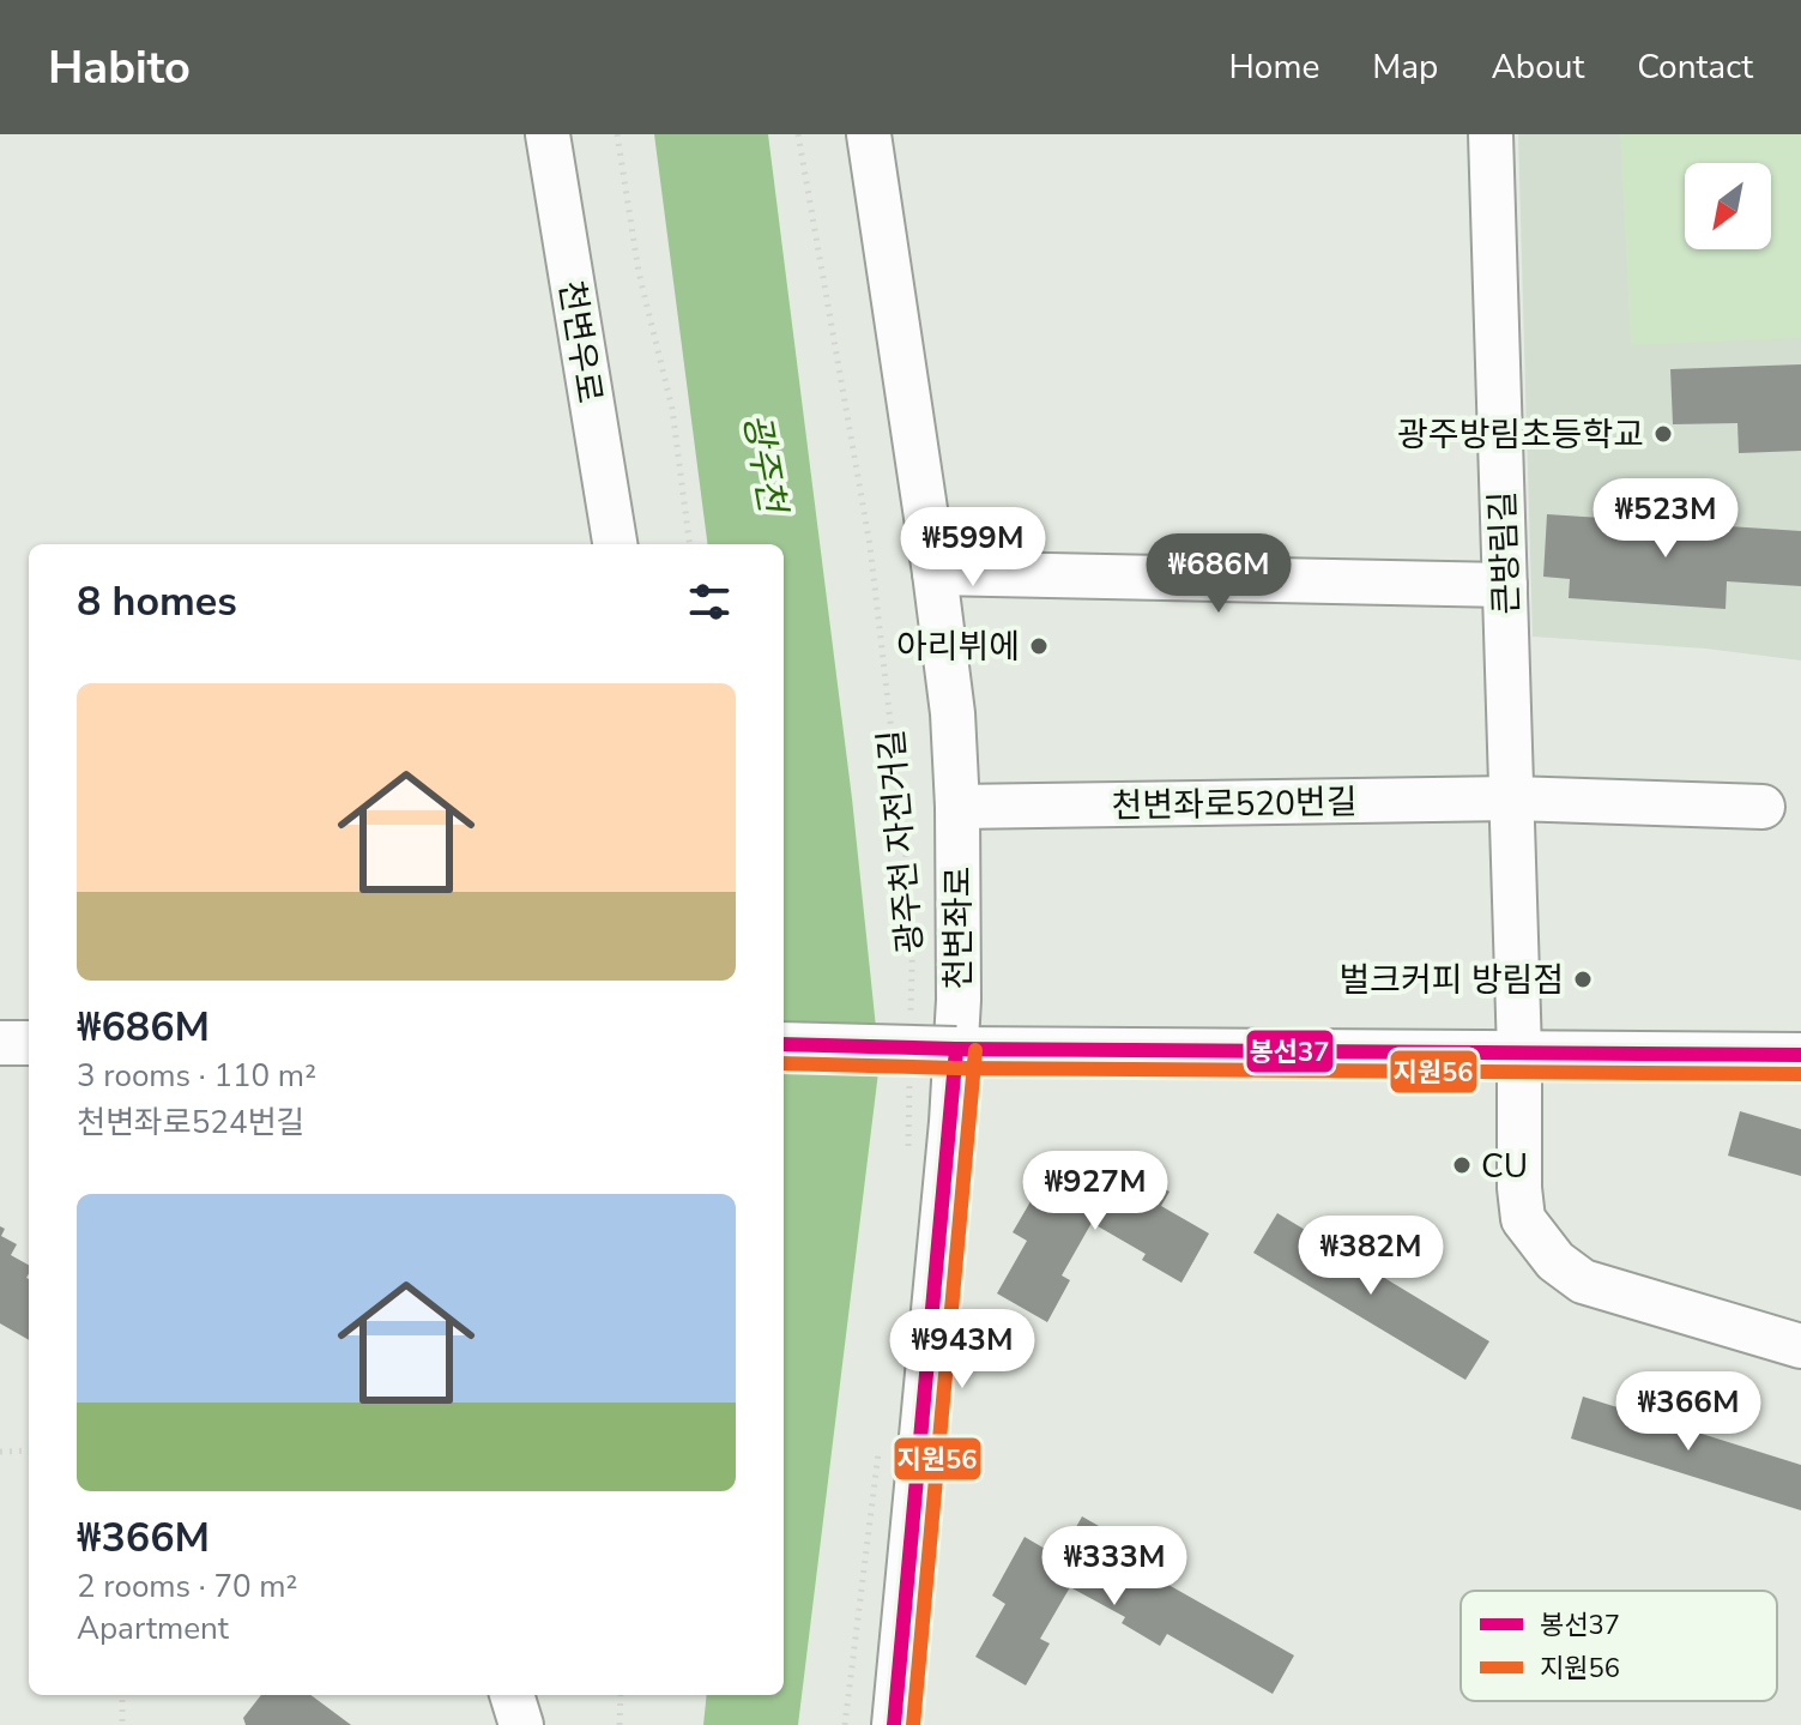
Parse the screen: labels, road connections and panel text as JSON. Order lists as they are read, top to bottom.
{
  "streets": {
    "street": [
      "천변우로",
      "큰방림길",
      "천변좌로520번길",
      "천변좌로"
    ],
    "path": ["광주천 자전거길"]
  },
  "crossings": [
    ["큰방림길", "천변좌로520번길"],
    ["천변좌로520번길", "천변좌로"]
  ],
  "water": ["광주천"],
  "places": [
    "광주방림초등학교",
    "아리뷔에",
    "벌크커피 방림점",
    "CU"
  ],
  "lines": ["transit line 봉선37", "transit line 지원56"],
  "legend": ["봉선37", "지원56"],
  "north": "bottom left",
  "page": {
    "header": "Habito",
    "nav": [
      "Home",
      "Map",
      "About",
      "Contact"
    ],
    "price": [
      "₩523M",
      "₩599M",
      "₩686M",
      "₩927M",
      "₩382M",
      "₩943M",
      "₩366M",
      "₩333M"
    ],
    "heading": "8 homes",
    "list": [
      {
        "name": "₩686M",
        "note": "3 rooms · 110 m² · 천변좌로524번길"
      },
      {
        "name": "₩366M",
        "note": "2 rooms · 70 m² · Apartment"
      }
    ]
  }
}
